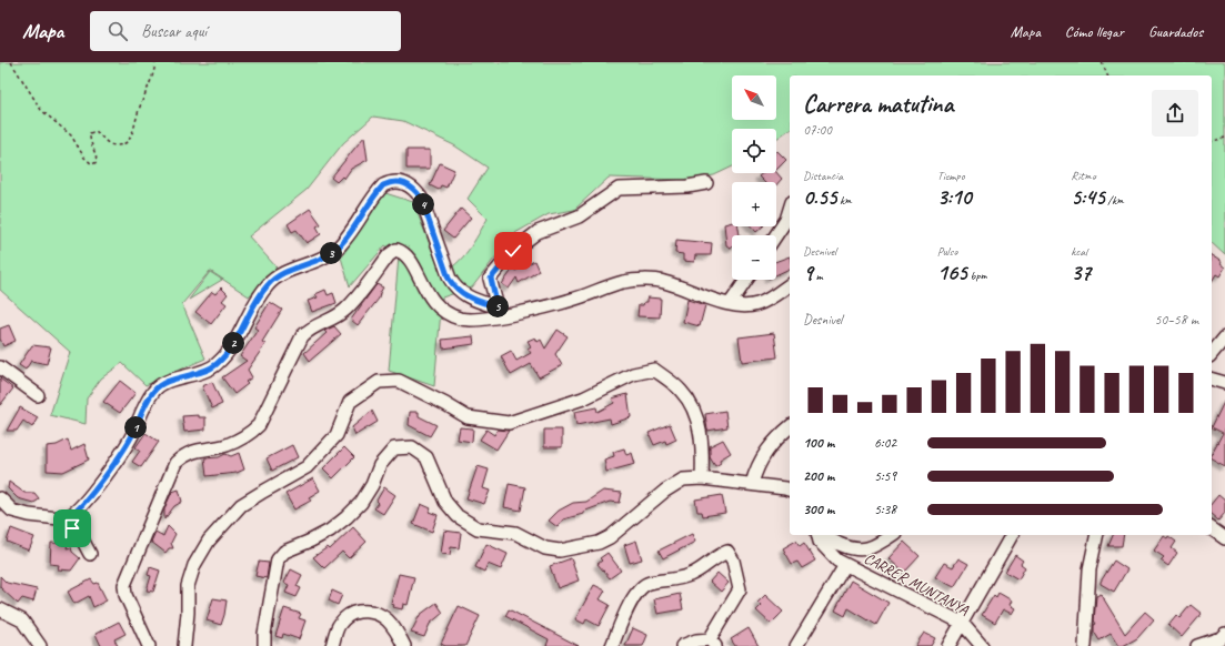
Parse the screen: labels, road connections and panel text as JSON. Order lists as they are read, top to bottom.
{
  "streets": {
    "street": ["CARRER MUNTANYA"]
  },
  "north": "top left",
  "page": {
    "header": "Mapa",
    "search": "Buscar aquí",
    "nav": ["Mapa", "Cómo llegar", "Guardados"],
    "map_buttons": ["+", "−"],
    "heading": ["Carrera matutina", "07:00"],
    "stats": [
      ["Distancia", "0.55 km"],
      ["Tiempo", "3:10"],
      ["Ritmo", "5:45 /km"],
      ["Desnivel", "9 m"],
      ["Pulso", "165 bpm"],
      ["kcal", "37"]
    ],
    "pins": [
      "4",
      "3",
      "5",
      "2",
      "1"
    ],
    "chart": ["Desnivel", "50–58 m"],
    "list": [
      {
        "name": "100 m",
        "note": "6:02"
      },
      {
        "name": "200 m",
        "note": "5:59"
      },
      {
        "name": "300 m",
        "note": "5:38"
      }
    ]
  }
}
